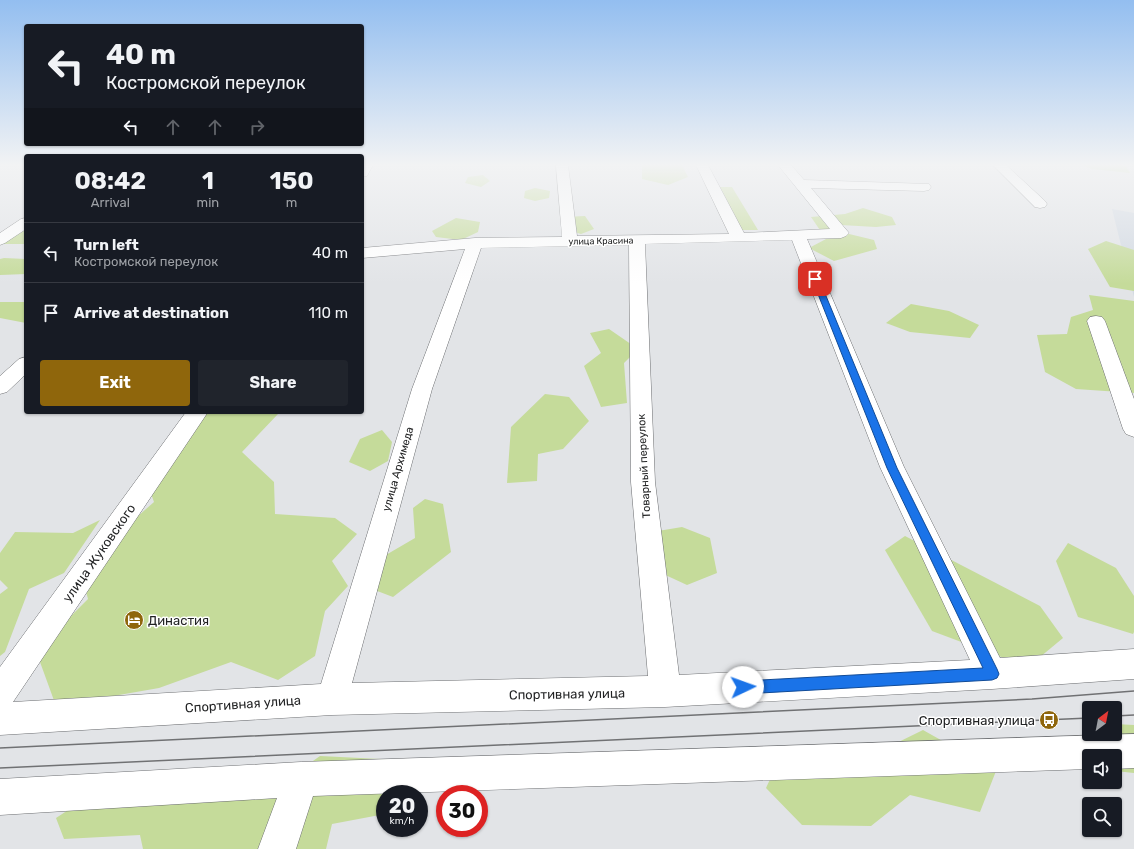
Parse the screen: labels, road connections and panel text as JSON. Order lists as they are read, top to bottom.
{
  "streets": {
    "street": [
      "улица Красина",
      "Товарный переулок",
      "улица Архимеда",
      "улица Жуковского",
      "Спортивная улица"
    ]
  },
  "crossings": [
    ["улица Красина", "Товарный переулок"],
    ["улица Красина", "улица Архимеда"],
    ["Товарный переулок", "Спортивная улица"],
    ["улица Архимеда", "Спортивная улица"]
  ],
  "places": {
    "hotel": ["Династия"],
    "bus stop": ["Спортивная улица"]
  },
  "north": "top right",
  "page": {
    "turn": ["40 m", "Костромской переулок"],
    "eta": [
      "08:42",
      "Arrival",
      "1",
      "min",
      "150",
      "m"
    ],
    "list": [
      {
        "name": "Turn left",
        "note": "Костромской переулок",
        "value": "40 m"
      },
      {
        "name": "Arrive at destination",
        "value": "110 m"
      }
    ],
    "buttons": ["Exit", "Share"],
    "speed": "20 km/h",
    "limit": "30"
  }
}
